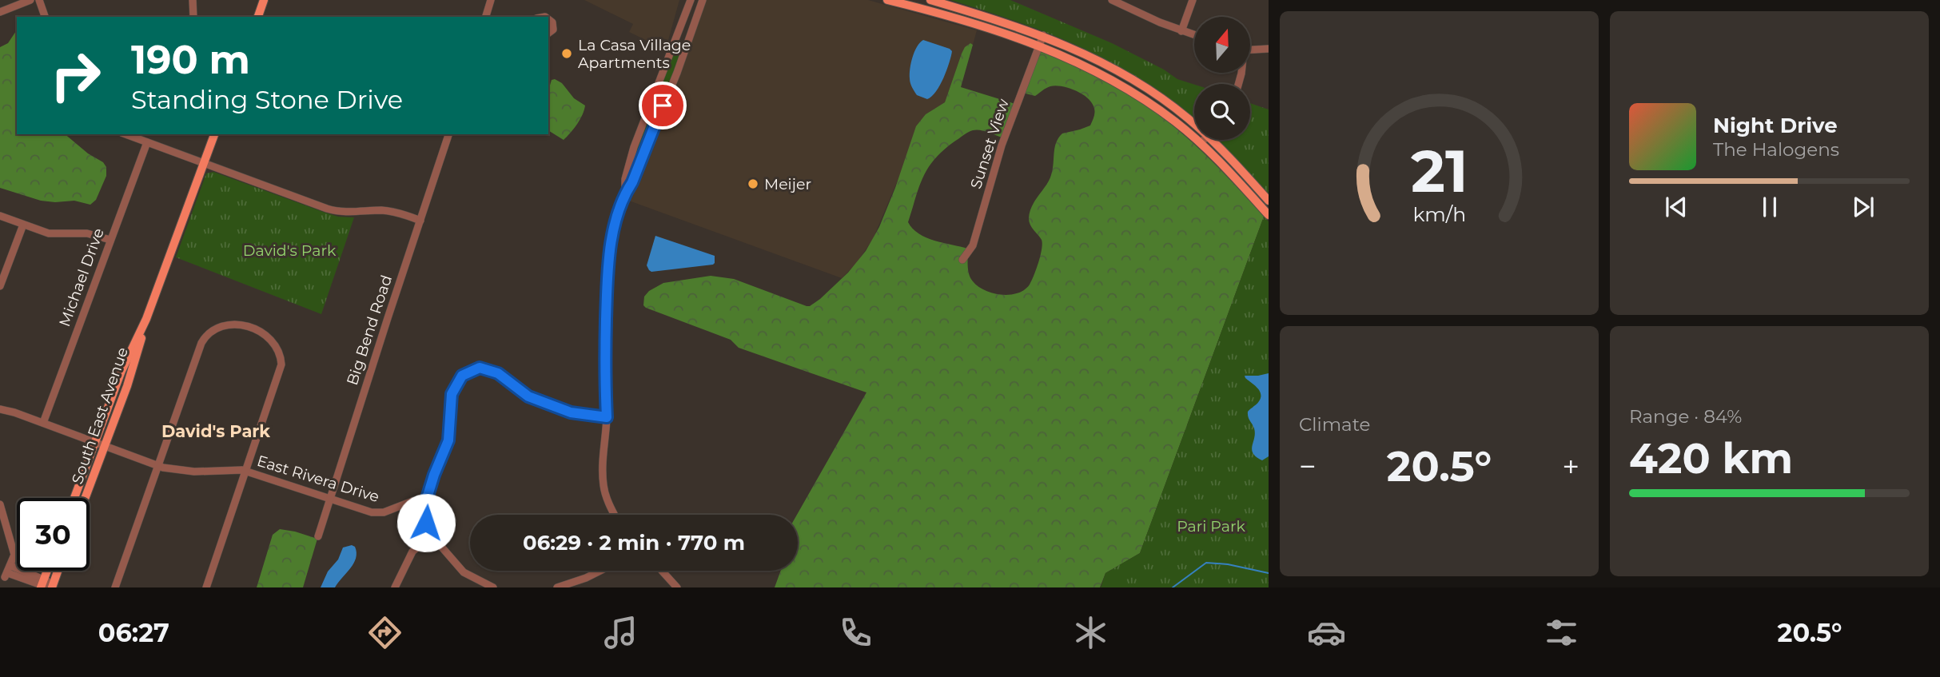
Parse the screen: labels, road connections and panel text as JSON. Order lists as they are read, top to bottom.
{
  "streets": {
    "main road": ["South East Avenue"],
    "street": [
      "Sunset View",
      "Michael Drive",
      "Big Bend Road",
      "East Rivera Drive"
    ]
  },
  "crossings": [
    ["Michael Drive", "East Rivera Drive"],
    ["Big Bend Road", "East Rivera Drive"],
    ["South East Avenue", "East Rivera Drive"]
  ],
  "districts": ["David's Park"],
  "parks": ["David's Park", "Pari Park"],
  "places": ["La Casa Village Apartments", "Meijer"],
  "north": "top",
  "page": {
    "turn": ["190 m", "Standing Stone Drive"],
    "song": ["Night Drive", "The Halogens"],
    "tile": [
      "Climate",
      ["Range · 84%", "420 km"]
    ],
    "heat": ["−", "20.5°", "+"],
    "limit": "30",
    "trip": "06:29 · 2 min · 770 m",
    "tabs": ["06:27", "20.5°"],
    "gauge": ["21", "km/h"]
  }
}
